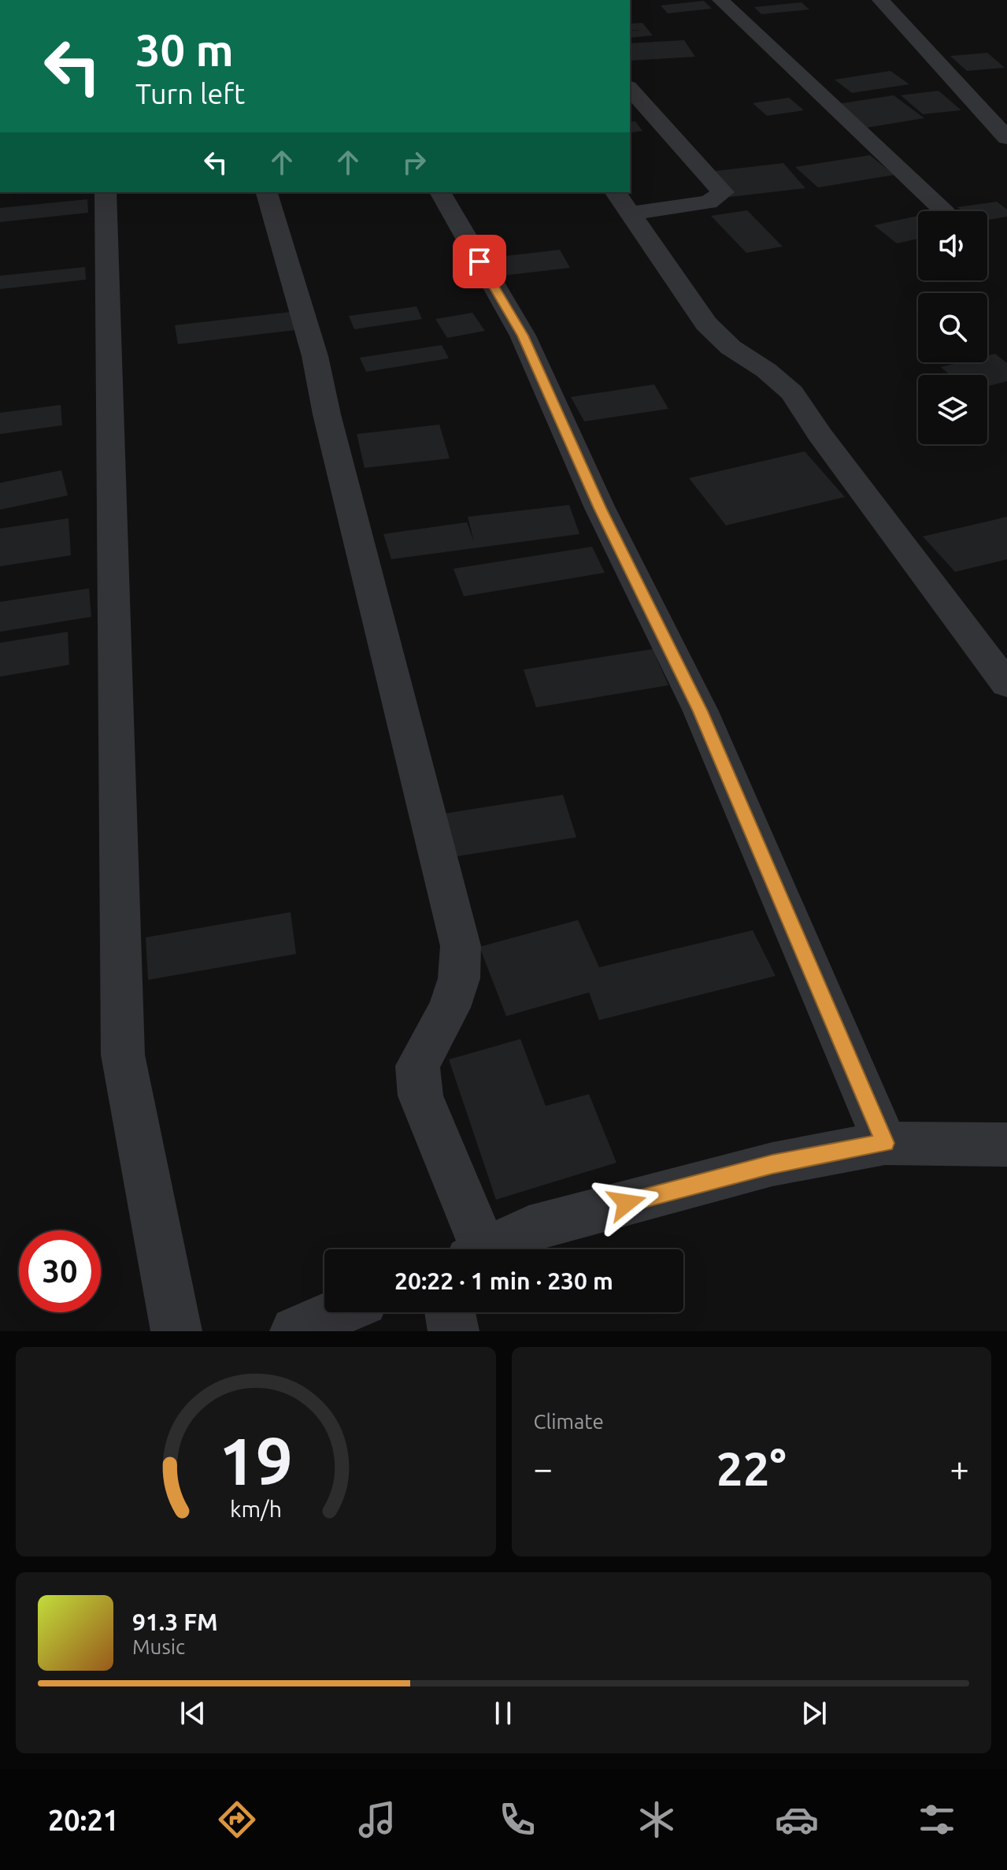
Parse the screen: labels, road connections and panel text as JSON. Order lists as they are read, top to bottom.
{
  "page": {
    "turn": ["30 m", "Turn left"],
    "limit": "30",
    "trip": "20:22 · 1 min · 230 m",
    "tile": "Climate",
    "heat": ["−", "22°", "+"],
    "song": ["91.3 FM", "Music"],
    "tabs": "20:21",
    "gauge": ["19", "km/h"]
  }
}
